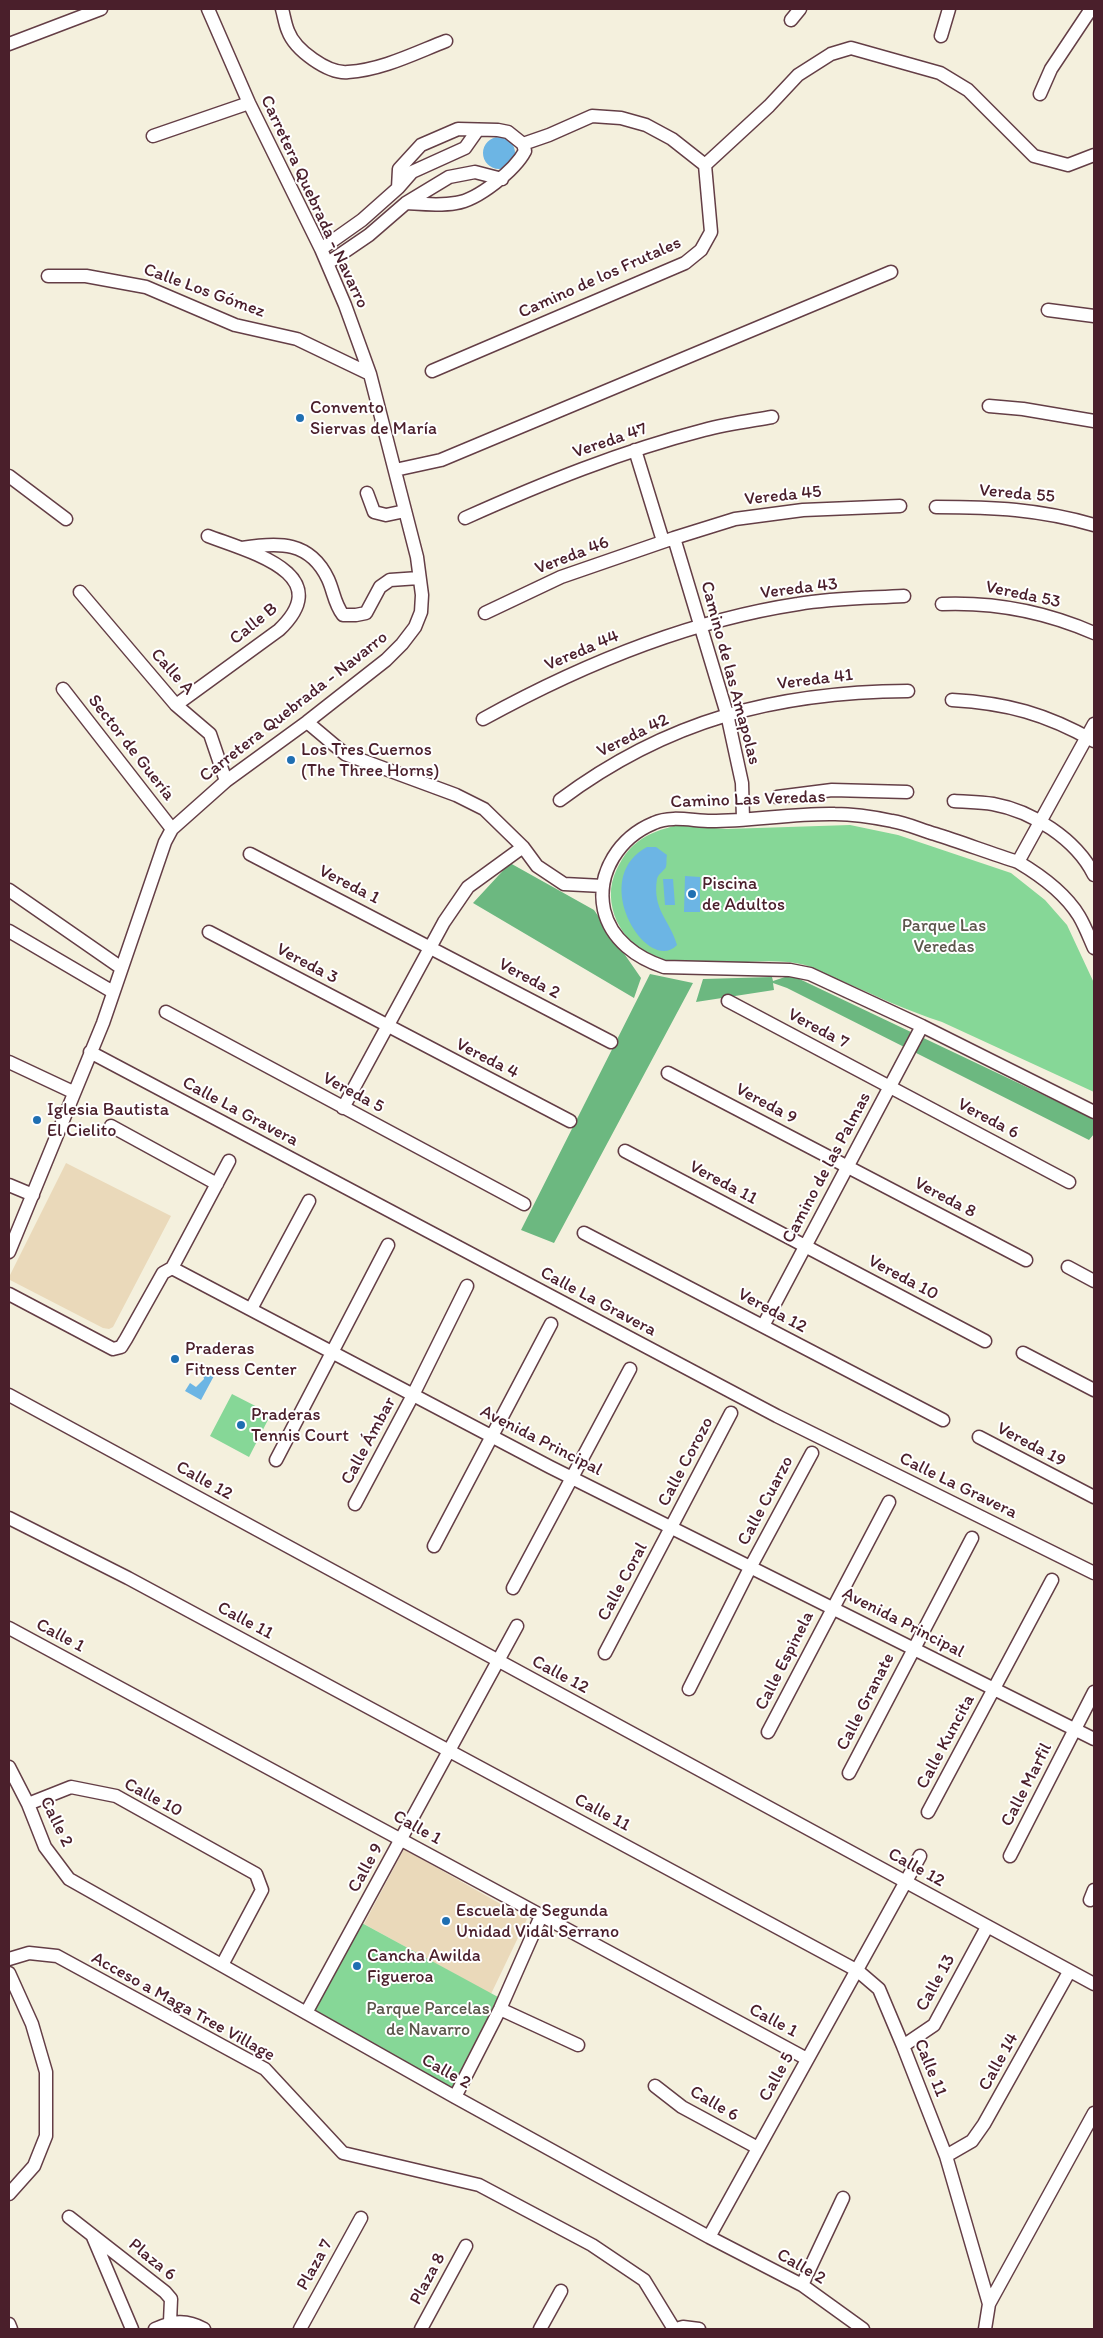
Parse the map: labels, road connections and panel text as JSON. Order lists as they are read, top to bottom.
{
  "streets": {
    "street": [
      "Carretera Quebrada - Navarro",
      "Camino de los Frutales",
      "Calle Los Gómez",
      "Vereda 47",
      "Vereda 55",
      "Vereda 45",
      "Vereda 46",
      "Vereda 43",
      "Vereda 53",
      "Calle B",
      "Vereda 44",
      "Calle A",
      "Camino de las Amapolas",
      "Vereda 41",
      "Vereda 42",
      "Sector de Guería",
      "Camino Las Veredas",
      "Vereda 1",
      "Vereda 3",
      "Vereda 2",
      "Vereda 7",
      "Vereda 4",
      "Vereda 5",
      "Vereda 9",
      "Calle La Gravera",
      "Vereda 6",
      "Camino de las Palmas",
      "Vereda 11",
      "Vereda 8",
      "Vereda 10",
      "Vereda 12",
      "Calle Ámbar",
      "Avenida Principal",
      "Vereda 19",
      "Calle Corozo",
      "Calle 12",
      "Calle Cuarzo",
      "Calle Coral",
      "Calle 11",
      "Calle 1",
      "Calle Espinela",
      "Calle Granate",
      "Calle Kuncita",
      "Calle Marfil",
      "Calle 10",
      "Calle 2",
      "Calle 9",
      "Calle 13",
      "Acceso a Maga Tree Village",
      "Calle 14",
      "Calle 5",
      "Calle 6",
      "Plaza 6",
      "Plaza 7",
      "Plaza 8"
    ]
  },
  "crossings": [
    ["Carretera Quebrada - Navarro", "Calle Los Gómez"],
    ["Carretera Quebrada - Navarro", "Calle A"],
    ["Carretera Quebrada - Navarro", "Sector de Guería"],
    ["Carretera Quebrada - Navarro", "Calle La Gravera"],
    ["Vereda 47", "Camino de las Amapolas"],
    ["Vereda 45", "Vereda 46"],
    ["Vereda 45", "Camino de las Amapolas"],
    ["Vereda 46", "Camino de las Amapolas"],
    ["Vereda 43", "Vereda 44"],
    ["Vereda 43", "Camino de las Amapolas"],
    ["Calle B", "Calle A"],
    ["Vereda 44", "Camino de las Amapolas"],
    ["Camino de las Amapolas", "Vereda 41"],
    ["Camino de las Amapolas", "Vereda 42"],
    ["Camino de las Amapolas", "Camino Las Veredas"],
    ["Vereda 41", "Vereda 42"],
    ["Camino Las Veredas", "Camino de las Palmas"],
    ["Vereda 1", "Vereda 2"],
    ["Vereda 3", "Vereda 4"],
    ["Vereda 7", "Vereda 6"],
    ["Vereda 7", "Camino de las Palmas"],
    ["Vereda 9", "Camino de las Palmas"],
    ["Vereda 9", "Vereda 8"],
    ["Vereda 6", "Camino de las Palmas"],
    ["Camino de las Palmas", "Vereda 11"],
    ["Camino de las Palmas", "Vereda 8"],
    ["Camino de las Palmas", "Vereda 10"],
    ["Camino de las Palmas", "Vereda 12"],
    ["Vereda 11", "Vereda 10"],
    ["Calle Ámbar", "Avenida Principal"],
    ["Avenida Principal", "Calle Corozo"],
    ["Avenida Principal", "Calle Cuarzo"],
    ["Avenida Principal", "Calle Coral"],
    ["Avenida Principal", "Calle Espinela"],
    ["Avenida Principal", "Calle Granate"],
    ["Avenida Principal", "Calle Kuncita"],
    ["Avenida Principal", "Calle Marfil"],
    ["Calle Corozo", "Calle Coral"],
    ["Calle 12", "Calle 9"],
    ["Calle 12", "Calle 13"],
    ["Calle 12", "Calle 14"],
    ["Calle 12", "Calle 5"],
    ["Calle 11", "Calle 9"],
    ["Calle 11", "Calle 13"],
    ["Calle 11", "Calle 14"],
    ["Calle 11", "Calle 5"],
    ["Calle 1", "Calle 9"],
    ["Calle 1", "Calle 5"],
    ["Calle 10", "Calle 2"],
    ["Calle 2", "Calle 9"],
    ["Calle 2", "Calle 5"],
    ["Calle 5", "Calle 6"]
  ],
  "parks": ["Parque Las Veredas", "Parque Parcelas de Navarro"],
  "places": [
    "Convento Siervas de María",
    "Los Tres Cuernos (The Three Horns)",
    "Piscina de Adultos",
    "Iglesia Bautista El Cielito",
    "Praderas Fitness Center",
    "Praderas Tennis Court",
    "Escuela de Segunda Unidad Vidal Serrano",
    "Cancha Awilda Figueroa"
  ]
}
